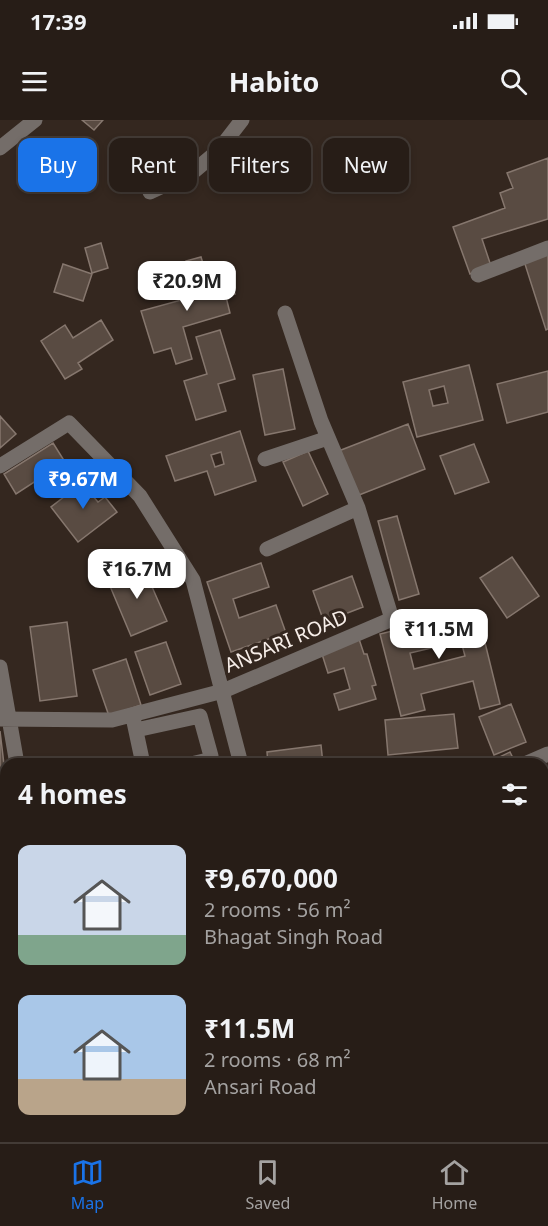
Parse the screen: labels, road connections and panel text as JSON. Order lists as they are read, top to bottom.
{
  "streets": {
    "street": ["ANSARI ROAD"]
  },
  "page": {
    "status": "17:39",
    "header": "Habito",
    "chip": [
      "Buy",
      "Rent",
      "Filters",
      "New"
    ],
    "price": [
      "₹20.9M",
      "₹9.67M",
      "₹16.7M",
      "₹11.5M"
    ],
    "heading": "4 homes",
    "list": [
      {
        "name": "₹9,670,000",
        "note": "2 rooms · 56 m² · Bhagat Singh Road"
      },
      {
        "name": "₹11.5M",
        "note": "2 rooms · 68 m² · Ansari Road"
      }
    ],
    "tabs": ["Map", "Saved", "Home"]
  }
}
